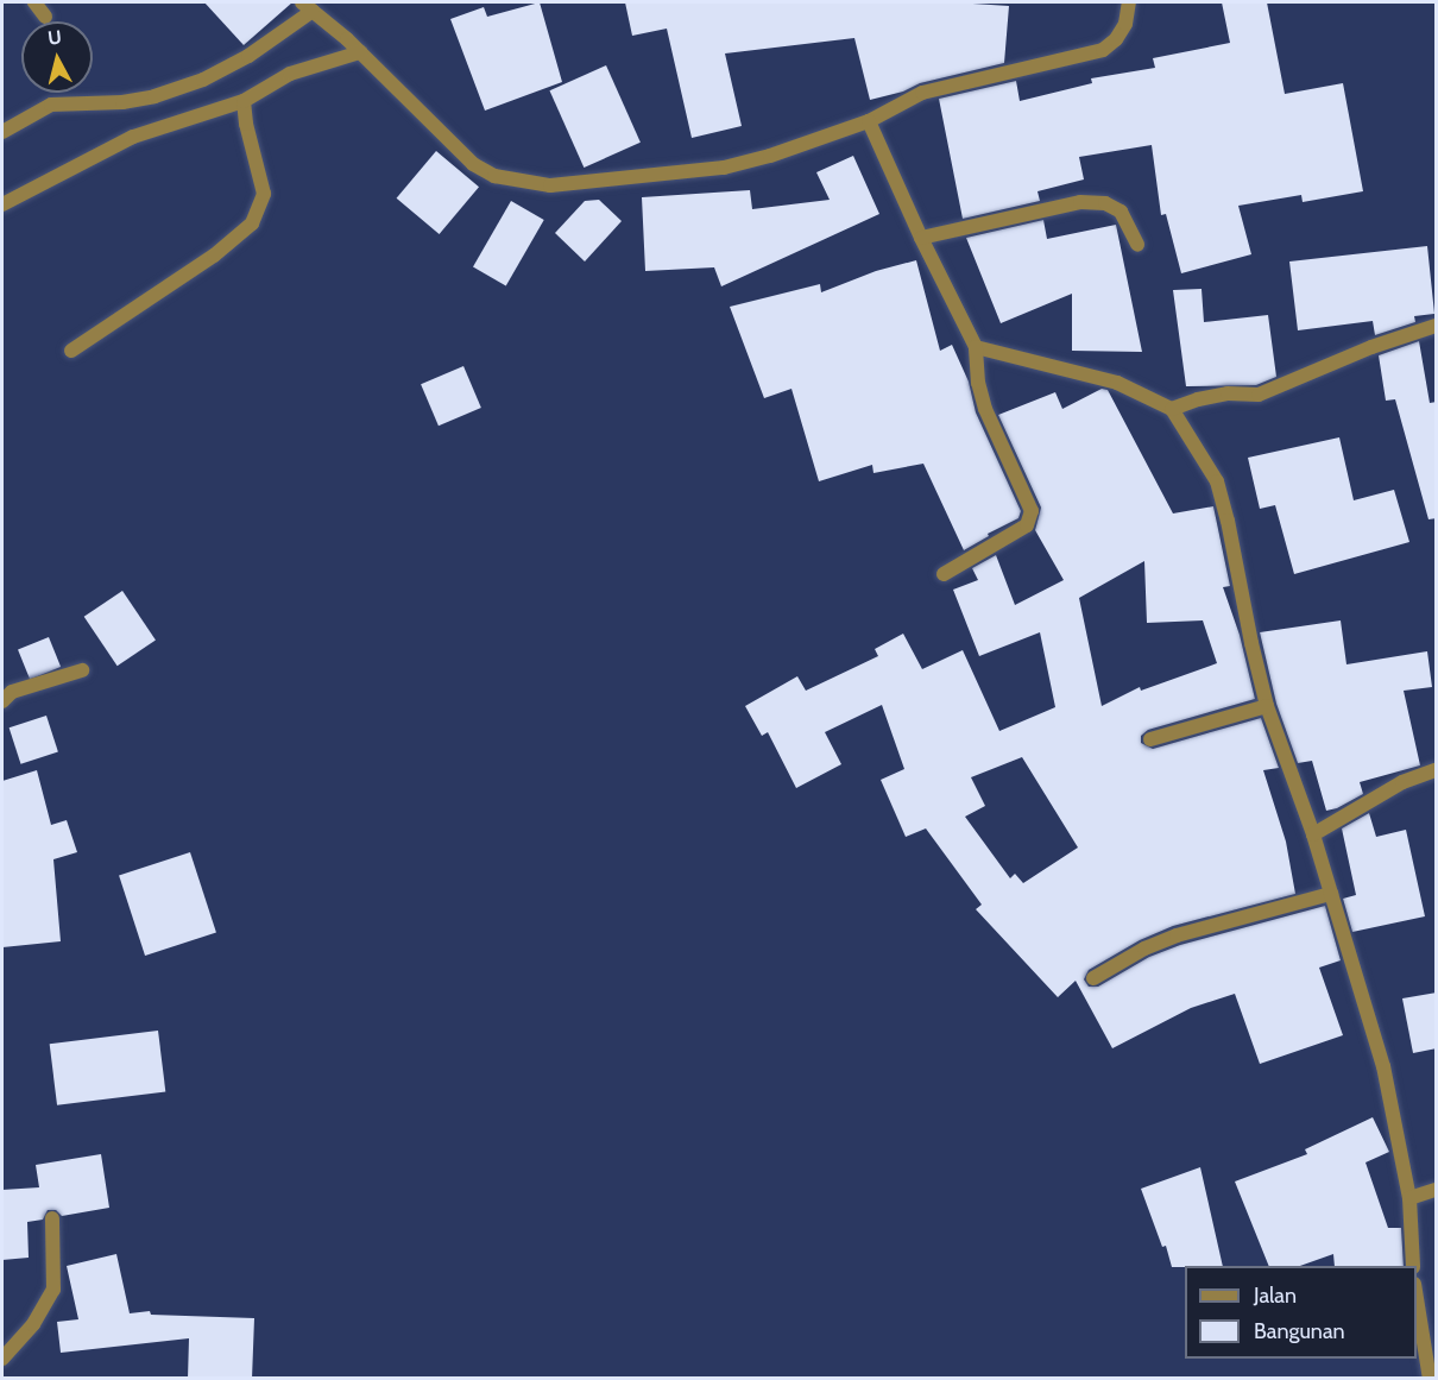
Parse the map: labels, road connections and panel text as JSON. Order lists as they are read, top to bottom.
{
  "legend": ["Jalan", "Bangunan"],
  "north": "top"
}
